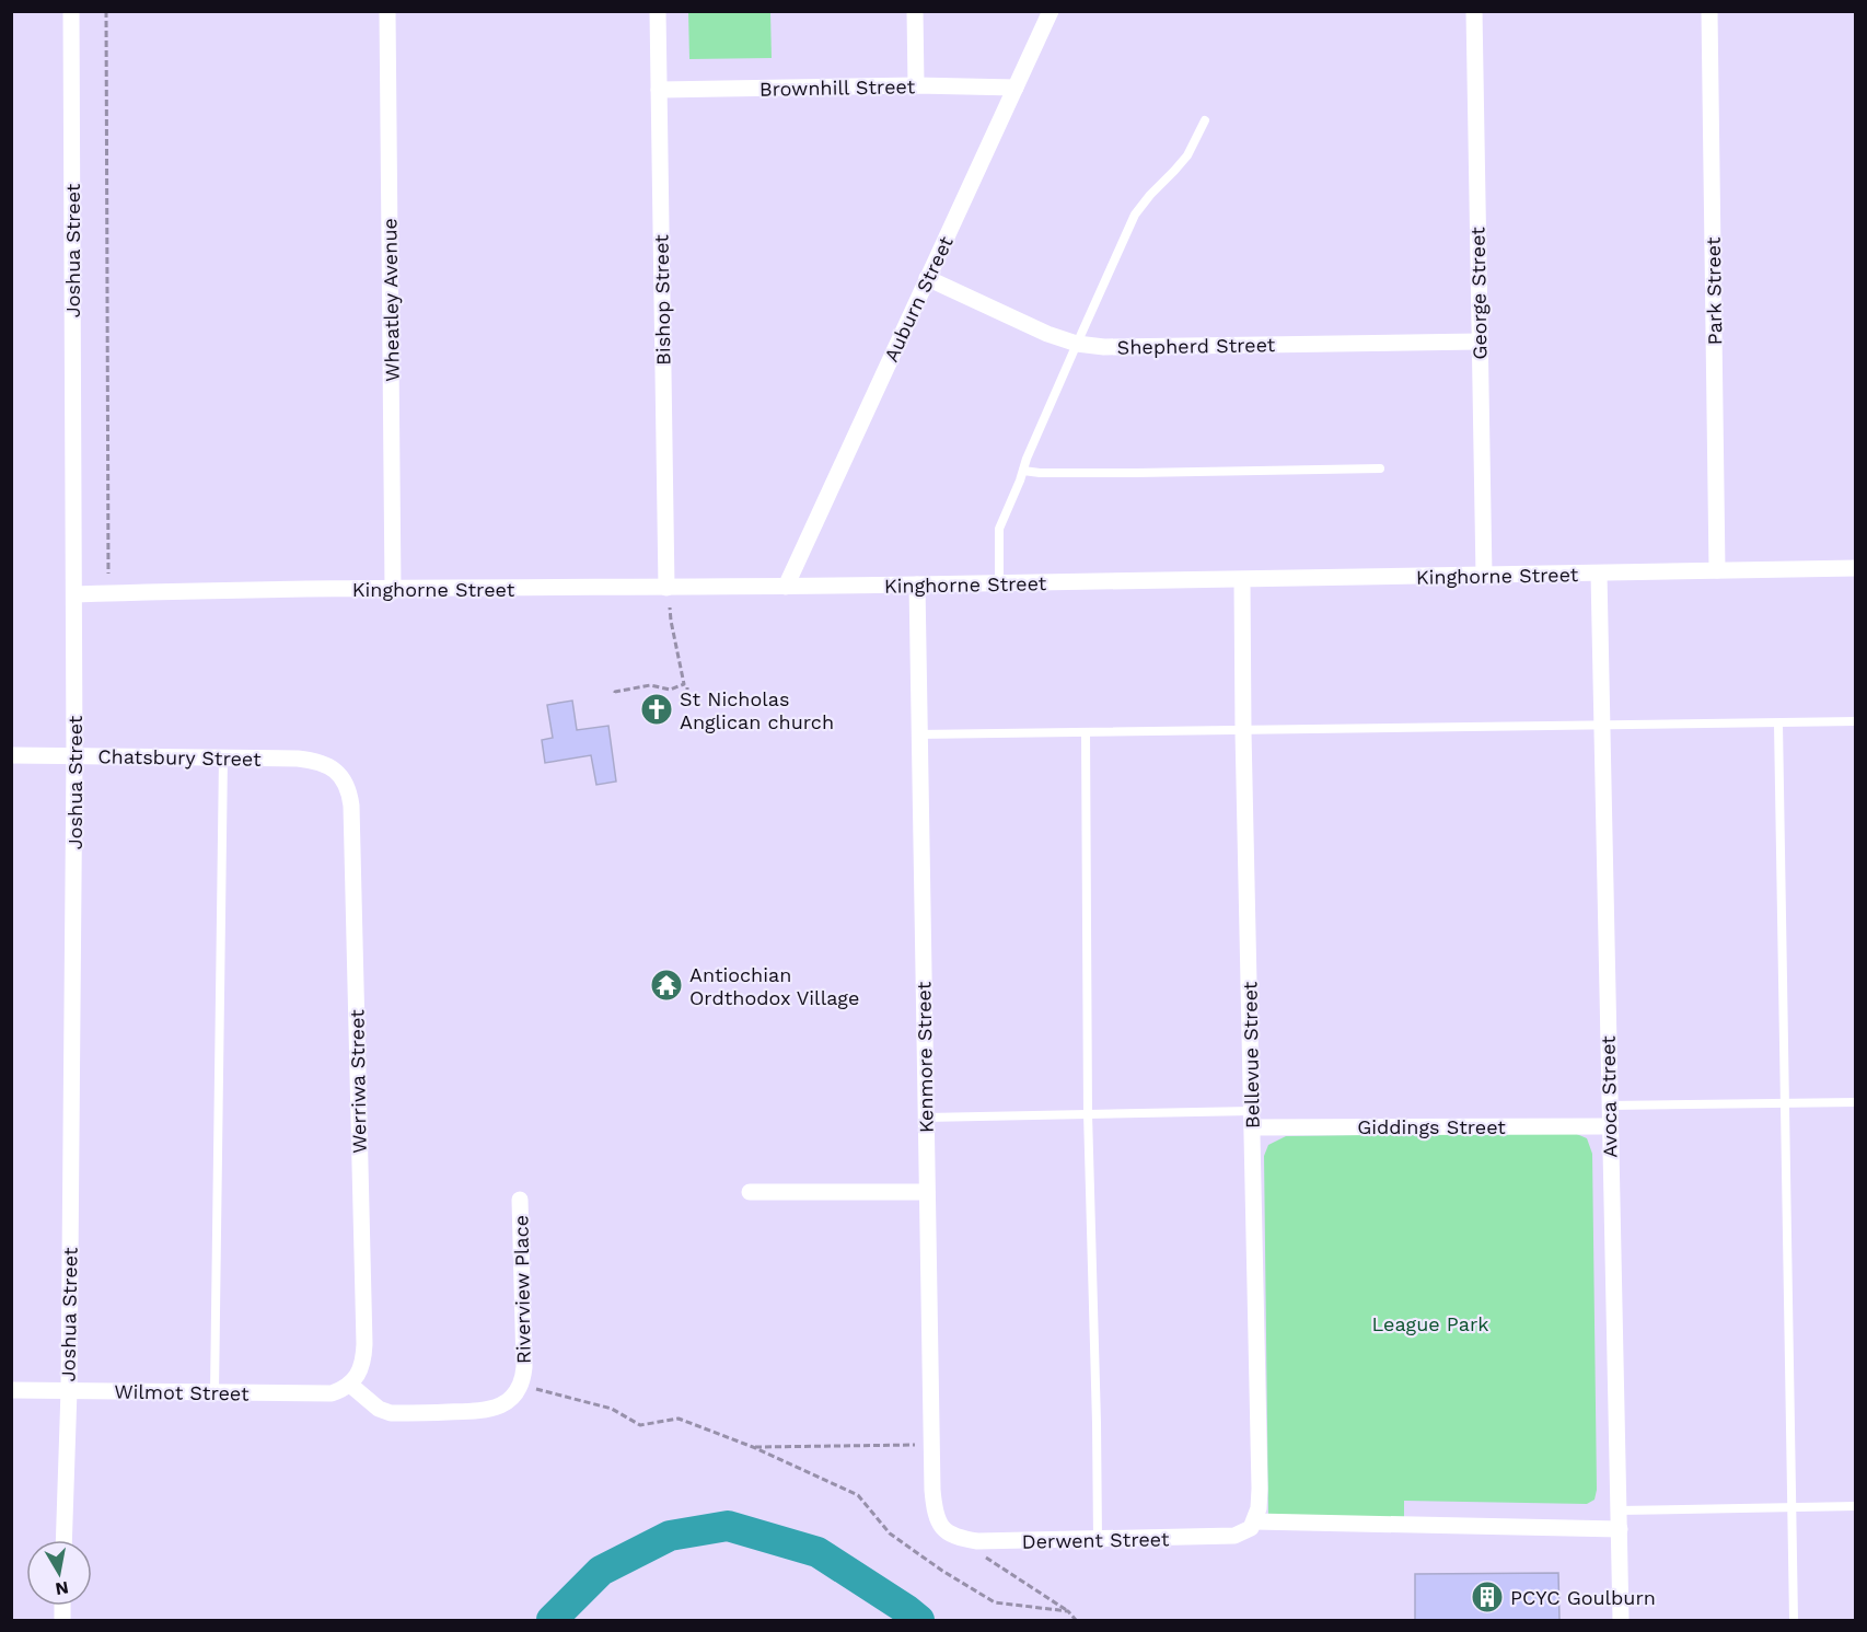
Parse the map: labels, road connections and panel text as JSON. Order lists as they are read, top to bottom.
{
  "streets": {
    "street": [
      "Brownhill Street",
      "Joshua Street",
      "Park Street",
      "George Street",
      "Auburn Street",
      "Wheatley Avenue",
      "Bishop Street",
      "Shepherd Street",
      "Kinghorne Street",
      "Chatsbury Street",
      "Bellevue Street",
      "Kenmore Street",
      "Werriwa Street",
      "Avoca Street",
      "Giddings Street",
      "Riverview Place",
      "Wilmot Street",
      "Derwent Street"
    ]
  },
  "crossings": [
    ["Brownhill Street", "Auburn Street"],
    ["Brownhill Street", "Bishop Street"],
    ["Joshua Street", "Kinghorne Street"],
    ["Joshua Street", "Chatsbury Street"],
    ["Joshua Street", "Wilmot Street"],
    ["Park Street", "Kinghorne Street"],
    ["George Street", "Shepherd Street"],
    ["George Street", "Kinghorne Street"],
    ["Auburn Street", "Shepherd Street"],
    ["Auburn Street", "Kinghorne Street"],
    ["Wheatley Avenue", "Kinghorne Street"],
    ["Bishop Street", "Kinghorne Street"],
    ["Kinghorne Street", "Bellevue Street"],
    ["Kinghorne Street", "Kenmore Street"],
    ["Kinghorne Street", "Avoca Street"],
    ["Chatsbury Street", "Werriwa Street"],
    ["Bellevue Street", "Giddings Street"],
    ["Bellevue Street", "Derwent Street"],
    ["Kenmore Street", "Derwent Street"],
    ["Werriwa Street", "Riverview Place"],
    ["Werriwa Street", "Wilmot Street"],
    ["Avoca Street", "Giddings Street"],
    ["Avoca Street", "Derwent Street"],
    ["Riverview Place", "Wilmot Street"]
  ],
  "parks": ["League Park"],
  "places": {
    "church": ["St Nicholas Anglican church"],
    "temple": ["Antiochian Ordthodox Village"],
    "building": ["PCYC Goulburn"]
  },
  "north": "bottom"
}
